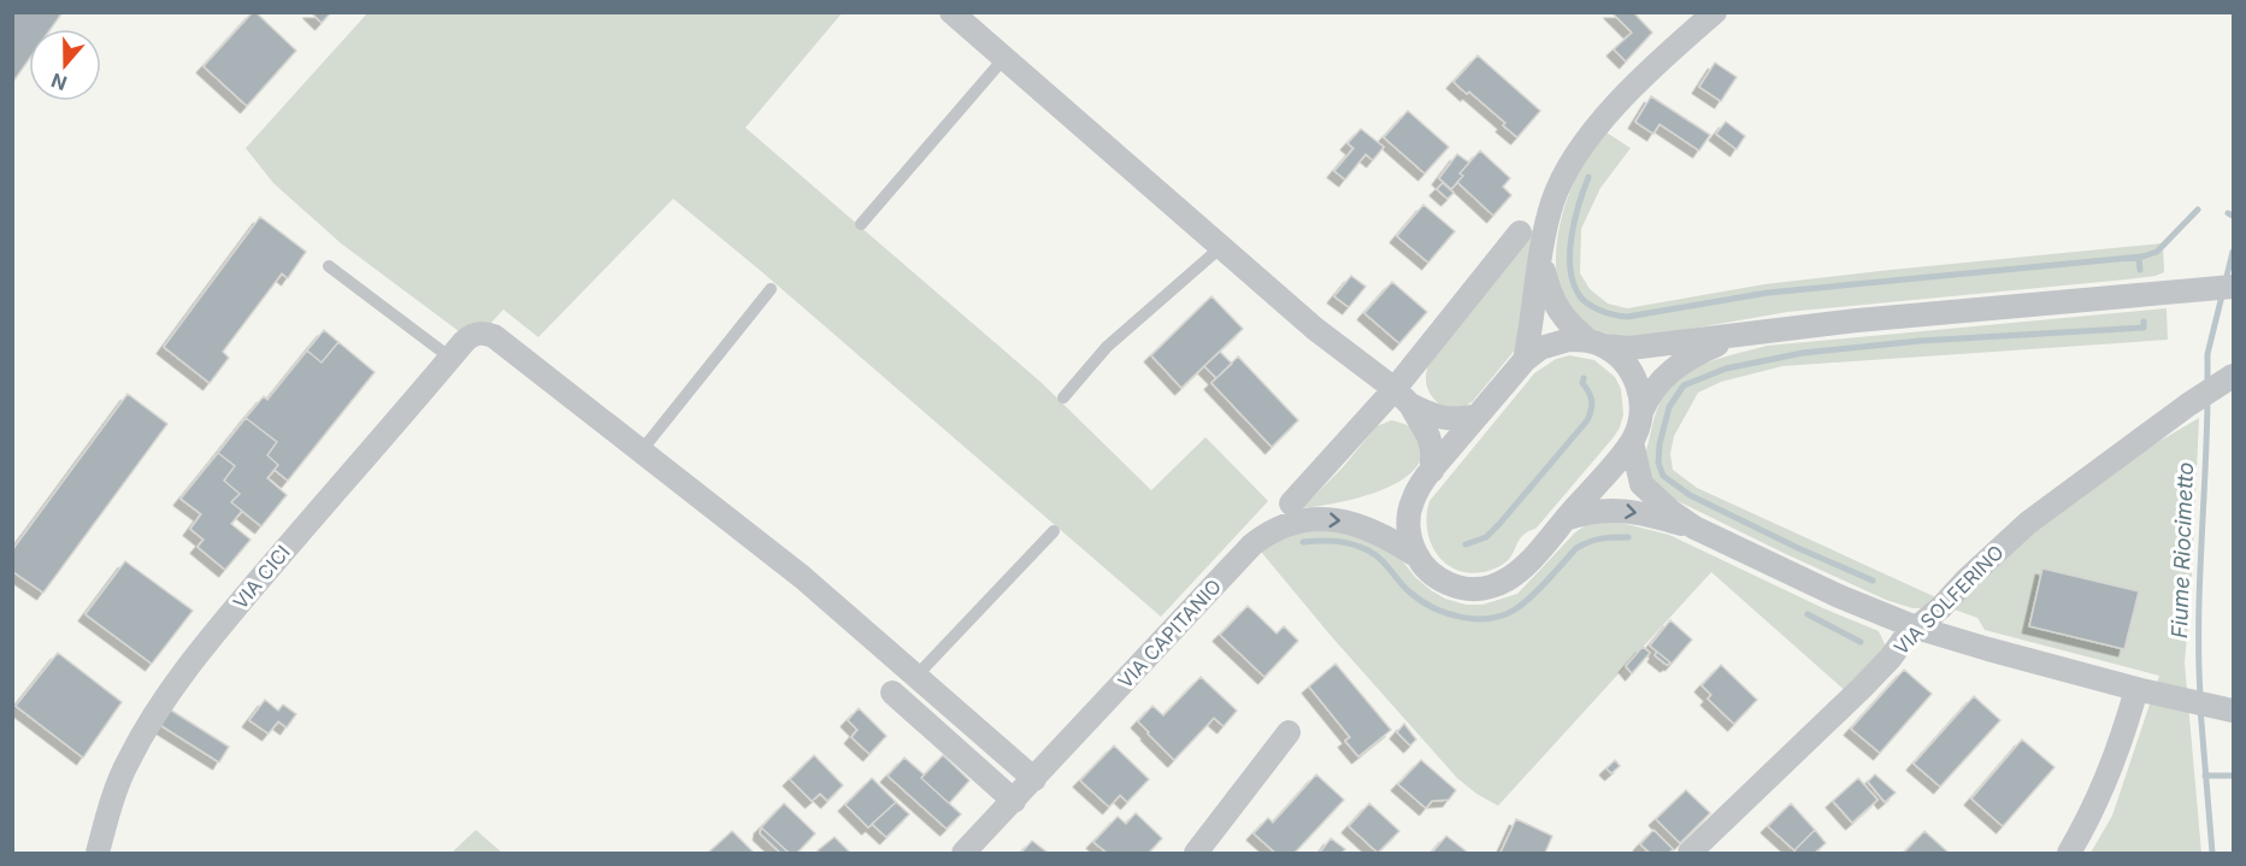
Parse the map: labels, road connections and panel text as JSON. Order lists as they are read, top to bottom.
{
  "streets": {
    "street": ["VIA CICI", "VIA SOLFERINO", "VIA CAPITANIO"]
  },
  "water": ["Fiume Riocimetto"],
  "north": "bottom"
}
